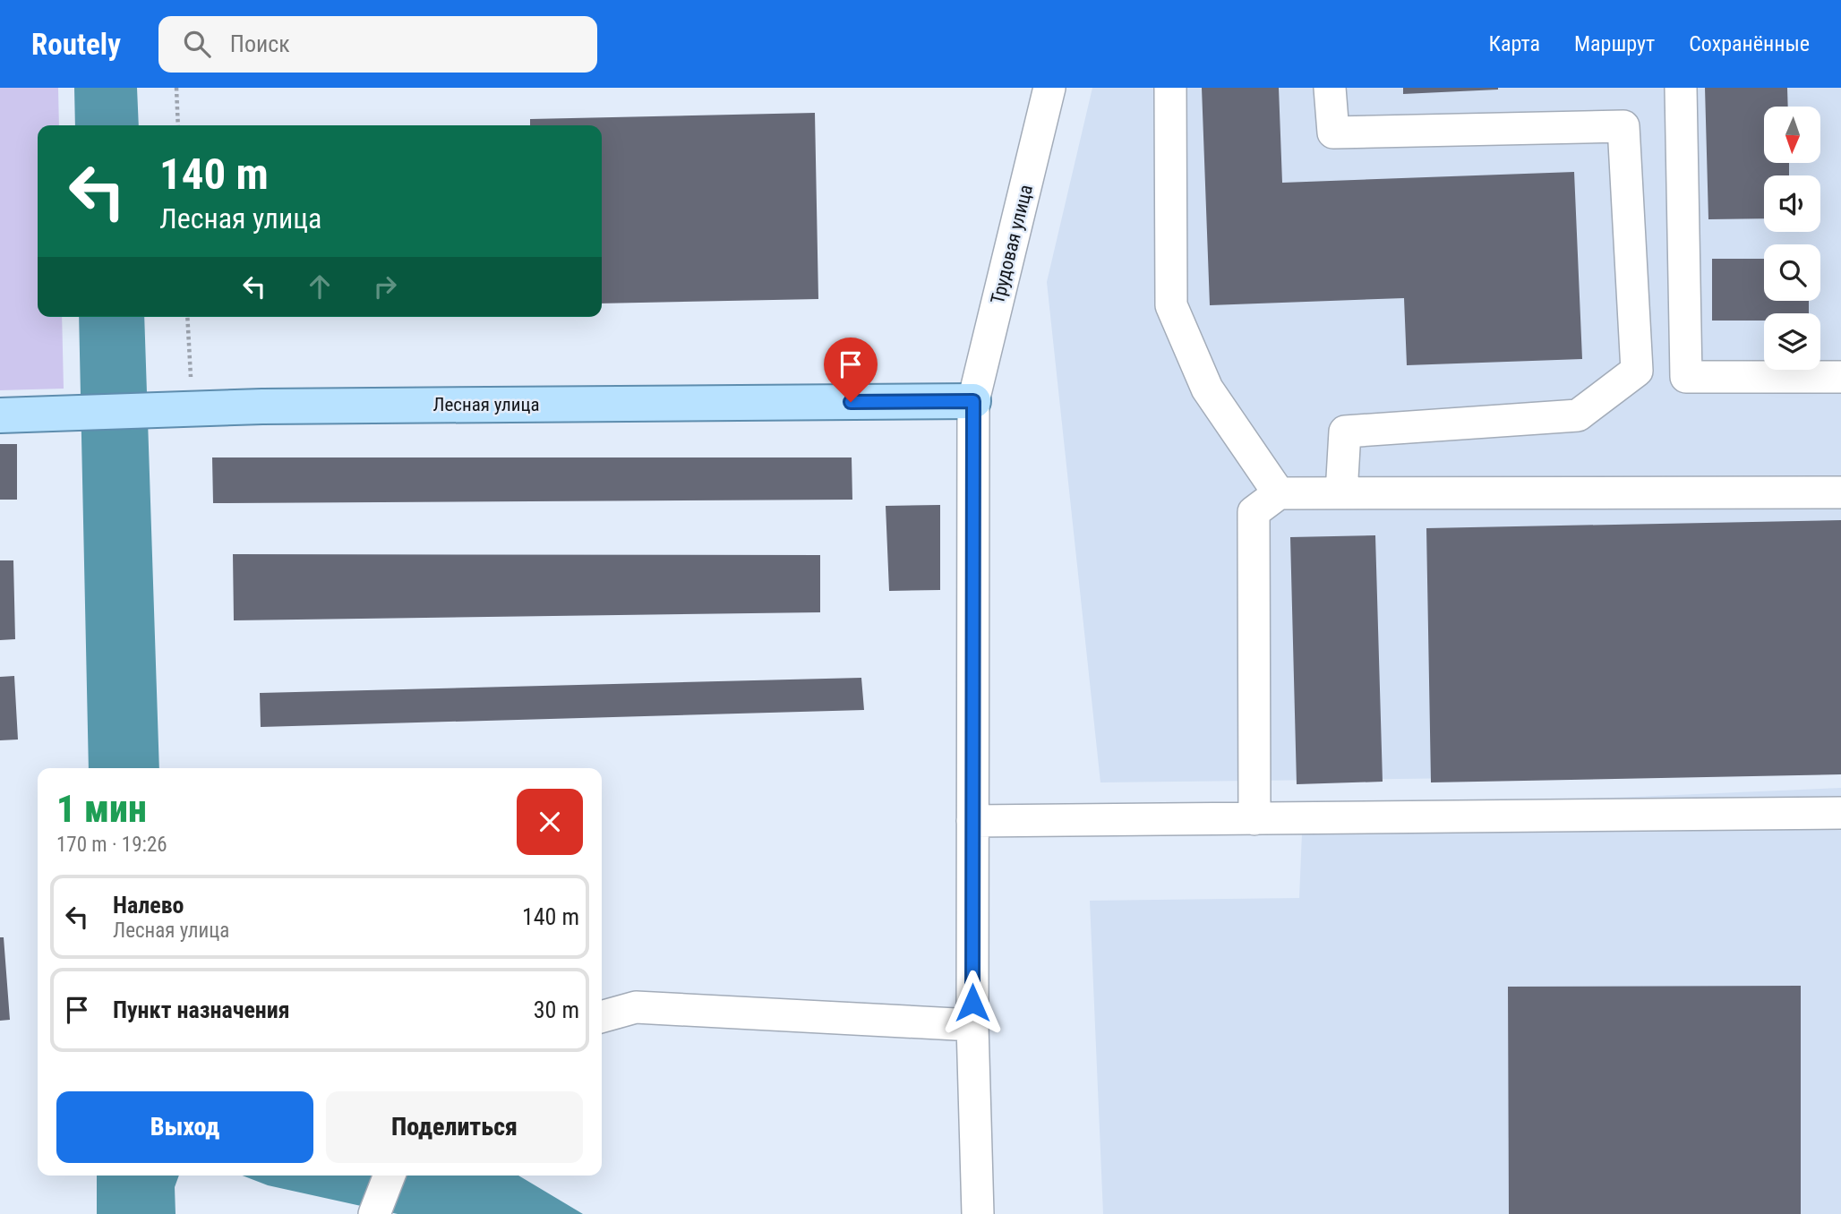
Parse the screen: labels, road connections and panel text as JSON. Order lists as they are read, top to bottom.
{
  "streets": {
    "main road": ["Лесная улица"],
    "street": ["Трудовая улица"]
  },
  "crossings": [
    ["Трудовая улица", "Лесная улица"]
  ],
  "north": "bottom",
  "page": {
    "header": "Routely",
    "search": "Поиск",
    "nav": ["Карта", "Маршрут", "Сохранённые"],
    "turn": ["140 m", "Лесная улица"],
    "heading": ["1 мин", "170 m · 19:26"],
    "list": [
      {
        "name": "Налево",
        "note": "Лесная улица",
        "value": "140 m"
      },
      {
        "name": "Пункт назначения",
        "value": "30 m"
      }
    ],
    "buttons": ["Выход", "Поделиться"]
  }
}
